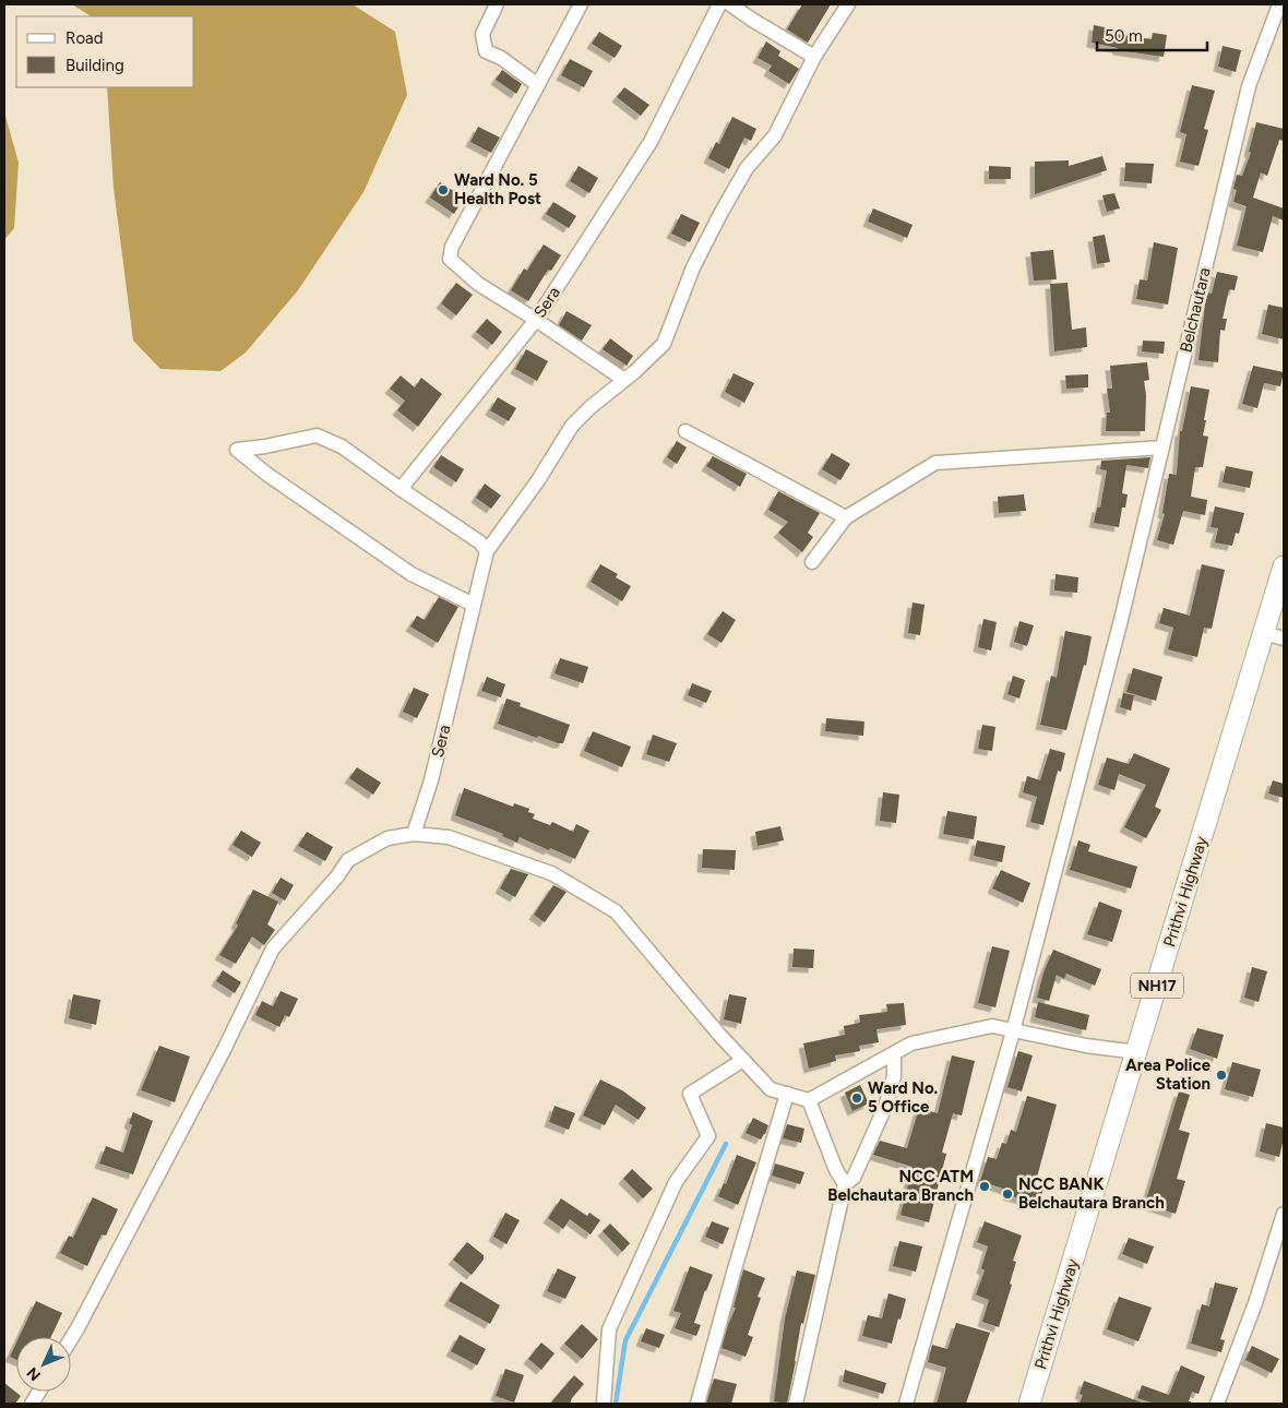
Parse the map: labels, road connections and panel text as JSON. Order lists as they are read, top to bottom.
{
  "streets": {
    "highway": ["Prithvi Highway", "NH17"],
    "street": ["Sera", "Belchautara"]
  },
  "places": [
    "Ward No. 5 Health Post",
    "Area Police Station",
    "Ward No. 5 Office",
    "NCC ATM Belchautara Branch",
    "NCC BANK Belchautara Branch"
  ],
  "legend": ["Road", "Building"],
  "scale_bar": "50 m",
  "north": "bottom left"
}
